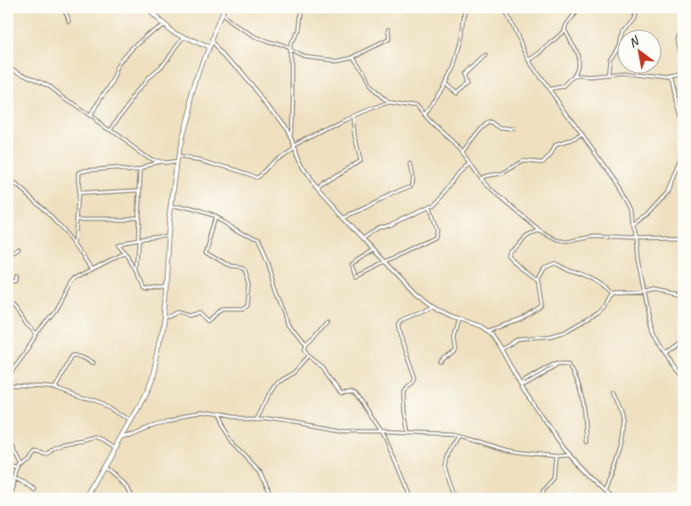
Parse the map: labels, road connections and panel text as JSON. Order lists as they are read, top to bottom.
{
  "north": "top left"
}
